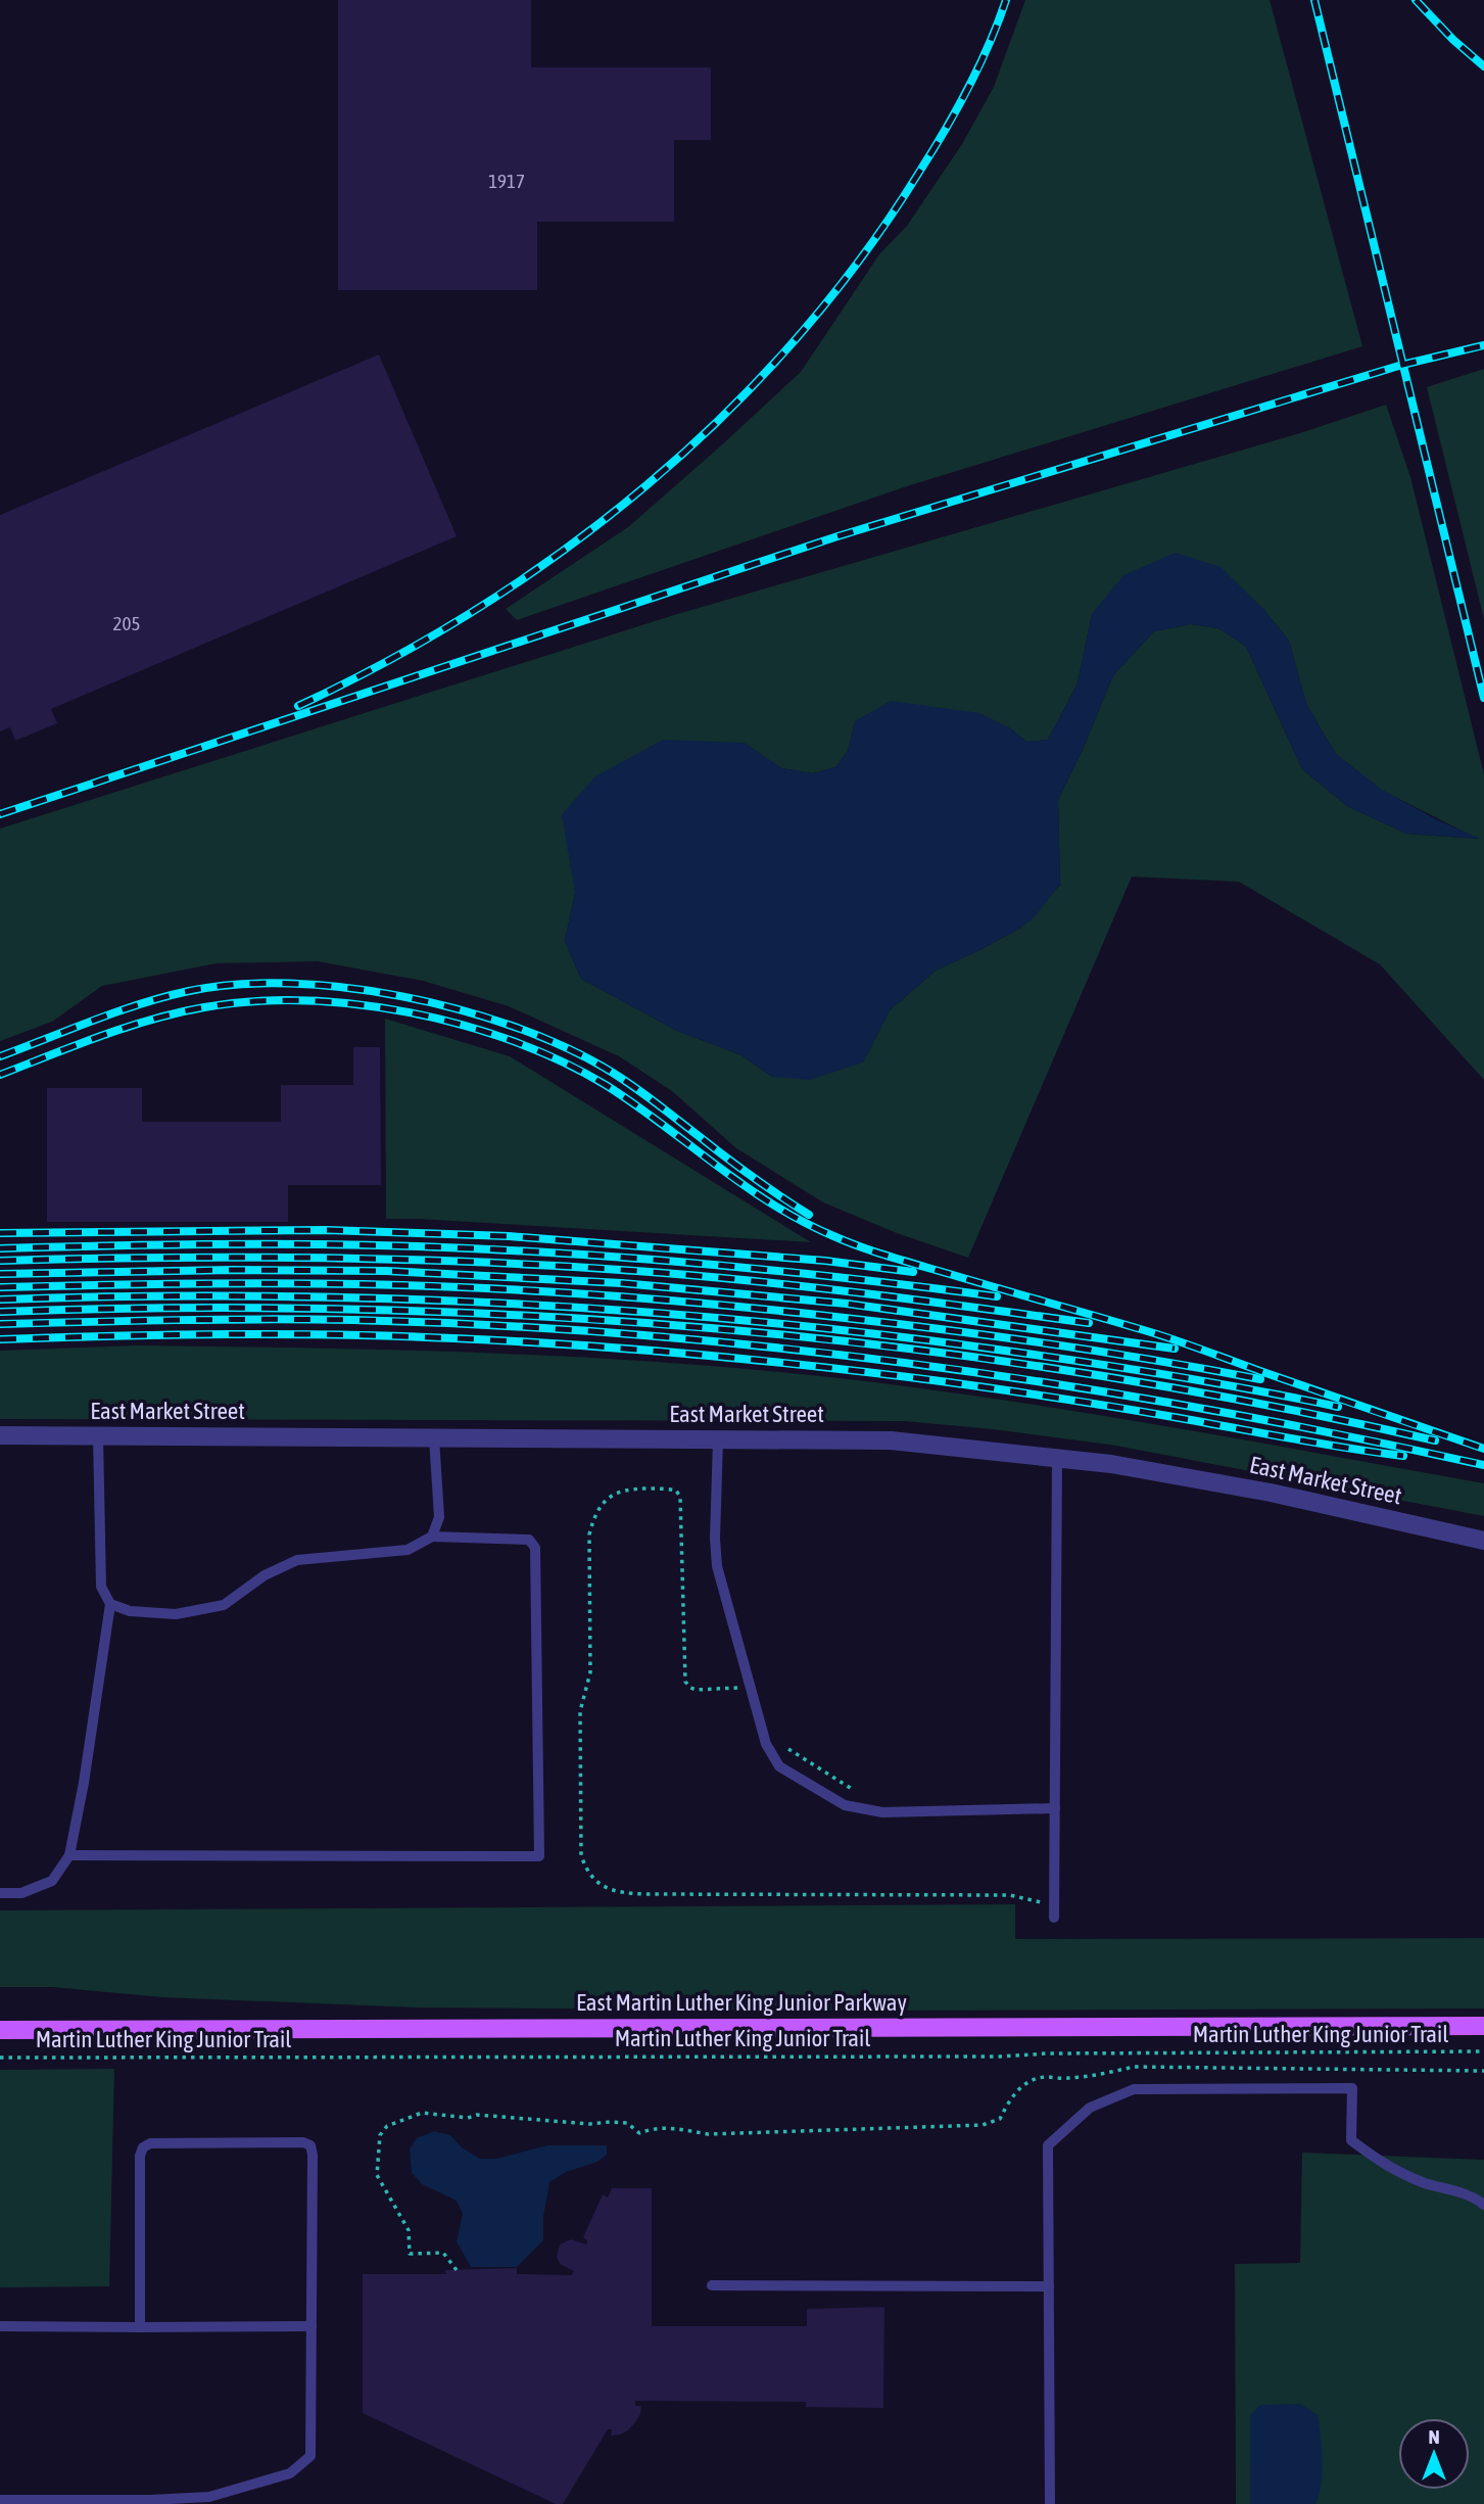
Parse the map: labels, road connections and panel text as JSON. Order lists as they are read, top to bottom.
{
  "streets": {
    "main road": ["East Martin Luther King Junior Parkway"],
    "street": ["East Market Street"],
    "path": ["Martin Luther King Junior Trail"]
  },
  "house_numbers": ["1917", "205"],
  "north": "top"
}
